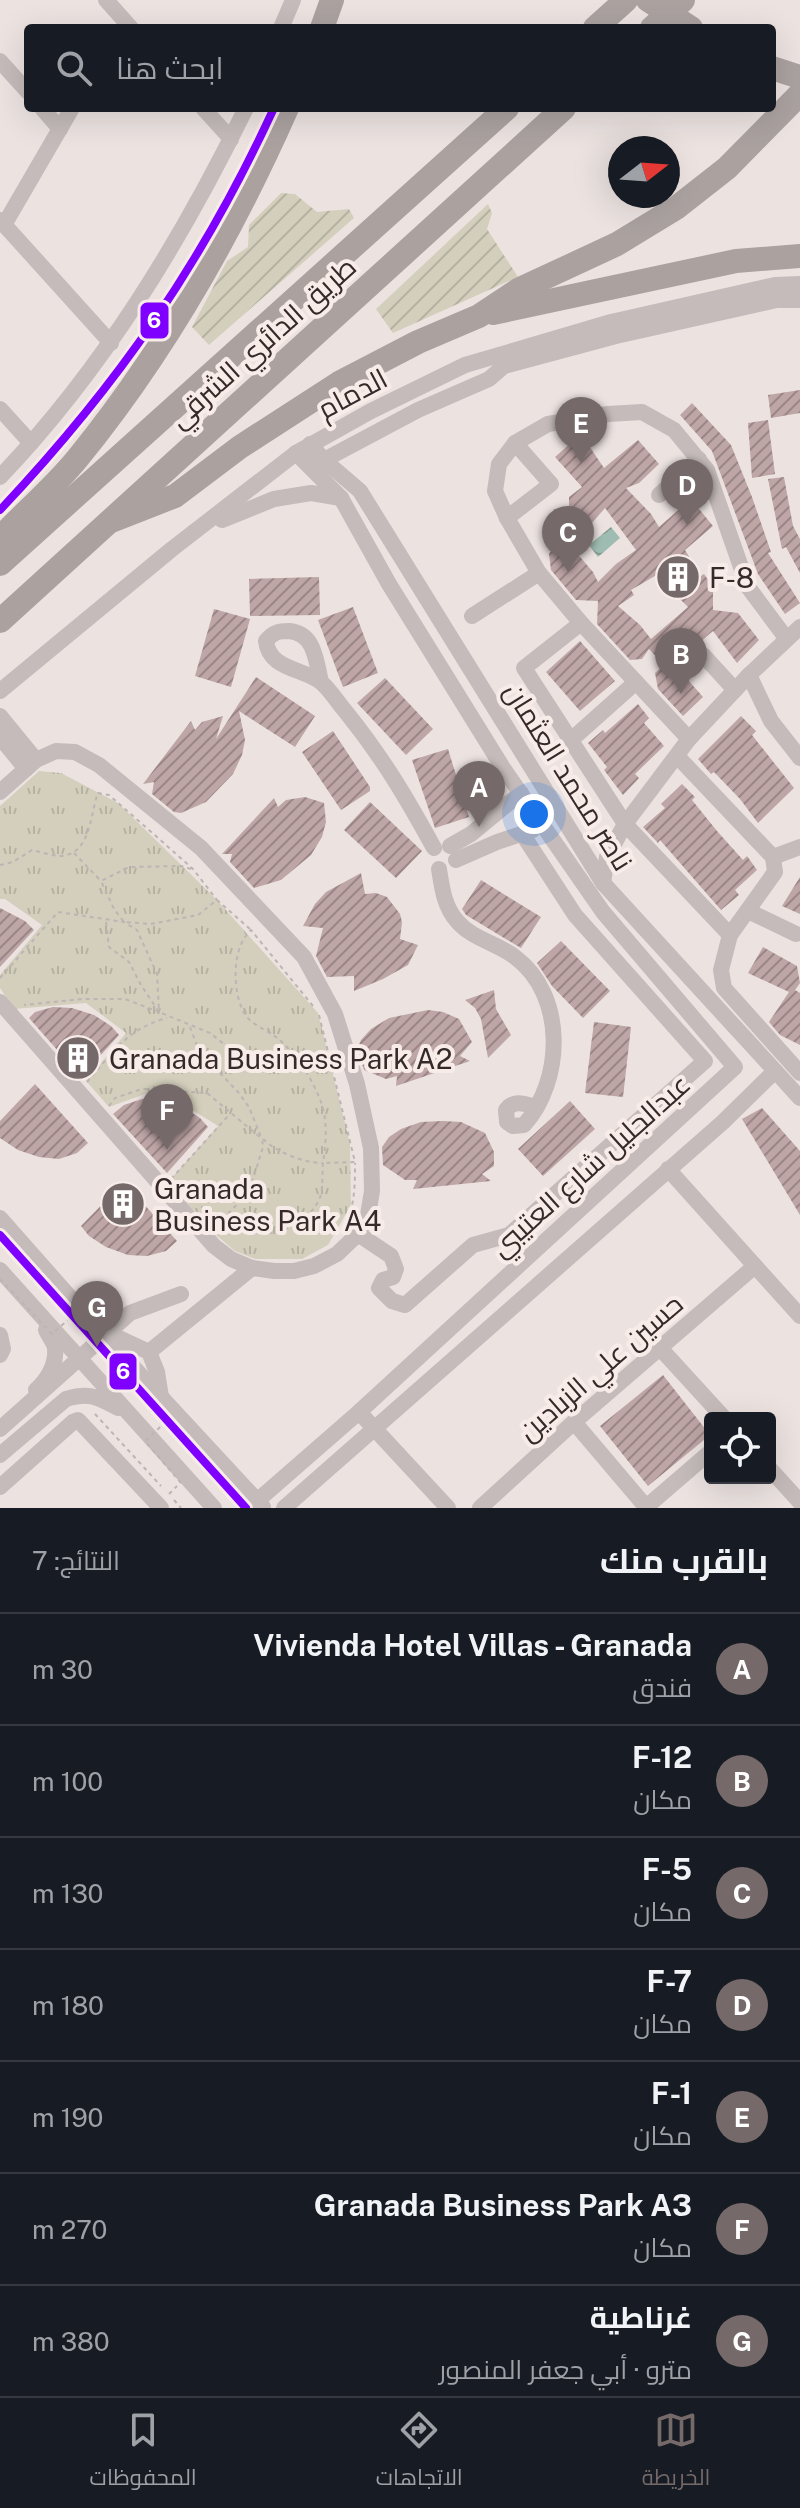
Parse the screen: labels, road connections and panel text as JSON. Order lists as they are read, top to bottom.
{
  "streets": {
    "highway": ["طريق الدائري الشرقي"],
    "street": [
      "الدمام",
      "ناصر محمد العثمان",
      "عبدالجليل شارع العتيبي",
      "حسين علي الزبادين"
    ]
  },
  "crossings": [
    ["الدمام", "ناصر محمد العثمان"],
    ["ناصر محمد العثمان", "عبدالجليل شارع العتيبي"]
  ],
  "places": {
    "building": ["F-8", "Granada Business Park A2", "Granada Business Park A4"]
  },
  "lines": ["transit line 6"],
  "north": "right",
  "page": {
    "search": "ابحث هنا",
    "pins": [
      "E",
      "D",
      "C",
      "B",
      "A",
      "F",
      "G"
    ],
    "heading": ["بالقرب منك", "النتائج: 7"],
    "list": [
      {
        "mark": "A",
        "name": "Vivienda Hotel Villas - Granada",
        "note": "فندق",
        "value": "30 m"
      },
      {
        "mark": "B",
        "name": "F-12",
        "note": "مكان",
        "value": "100 m"
      },
      {
        "mark": "C",
        "name": "F-5",
        "note": "مكان",
        "value": "130 m"
      },
      {
        "mark": "D",
        "name": "F-7",
        "note": "مكان",
        "value": "180 m"
      },
      {
        "mark": "E",
        "name": "F-1",
        "note": "مكان",
        "value": "190 m"
      },
      {
        "mark": "F",
        "name": "Granada Business Park A3",
        "note": "مكان",
        "value": "270 m"
      },
      {
        "mark": "G",
        "name": "غرناطية",
        "note": "مترو · أبي جعفر المنصور",
        "value": "380 m"
      }
    ],
    "nav": ["الخريطة", "الاتجاهات", "المحفوظات"]
  }
}
